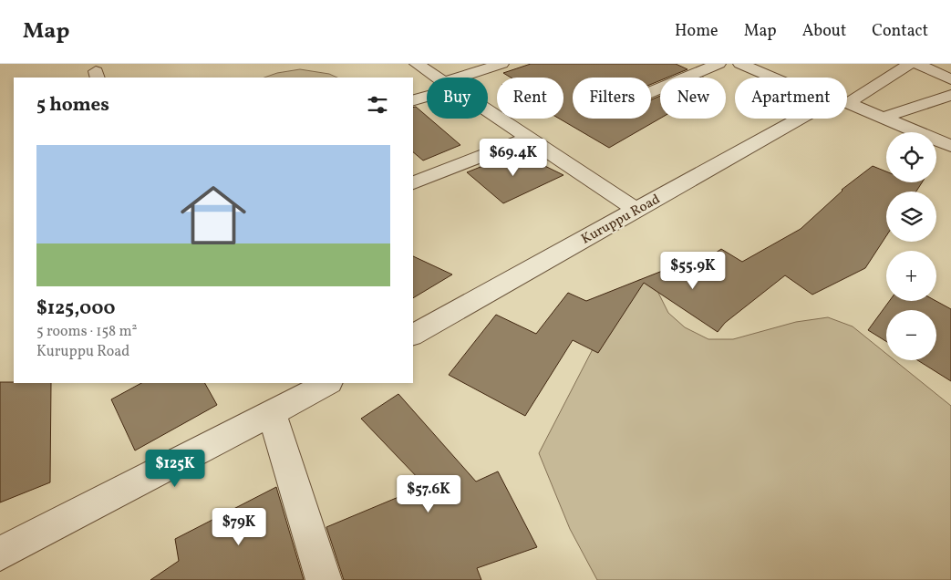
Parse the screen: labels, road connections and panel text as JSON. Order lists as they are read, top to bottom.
{
  "streets": {
    "street": ["Kuruppu Road"]
  },
  "page": {
    "header": "Map",
    "nav": [
      "Home",
      "Map",
      "About",
      "Contact"
    ],
    "chip": [
      "Buy",
      "Rent",
      "Filters",
      "New",
      "Apartment"
    ],
    "heading": "5 homes",
    "map_buttons": ["+", "−"],
    "list": [
      {
        "name": "$125,000",
        "note": "5 rooms · 158 m² · Kuruppu Road"
      }
    ],
    "price": [
      "$69.4K",
      "$55.9K",
      "$125K",
      "$57.6K",
      "$79K"
    ]
  }
}
